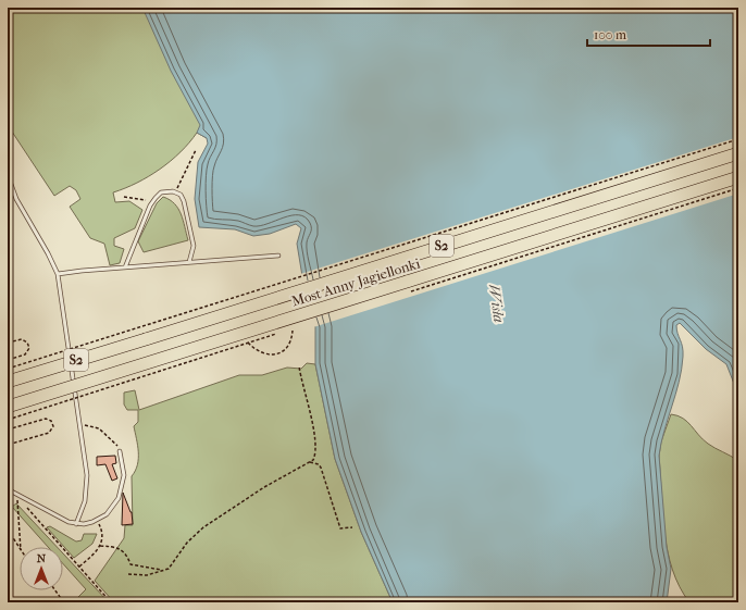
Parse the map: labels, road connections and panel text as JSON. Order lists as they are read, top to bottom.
{
  "streets": {
    "highway": ["S2", "Most Anny Jagiellonki"]
  },
  "water": ["Wisła"],
  "scale_bar": "100 m",
  "north": "top"
}
